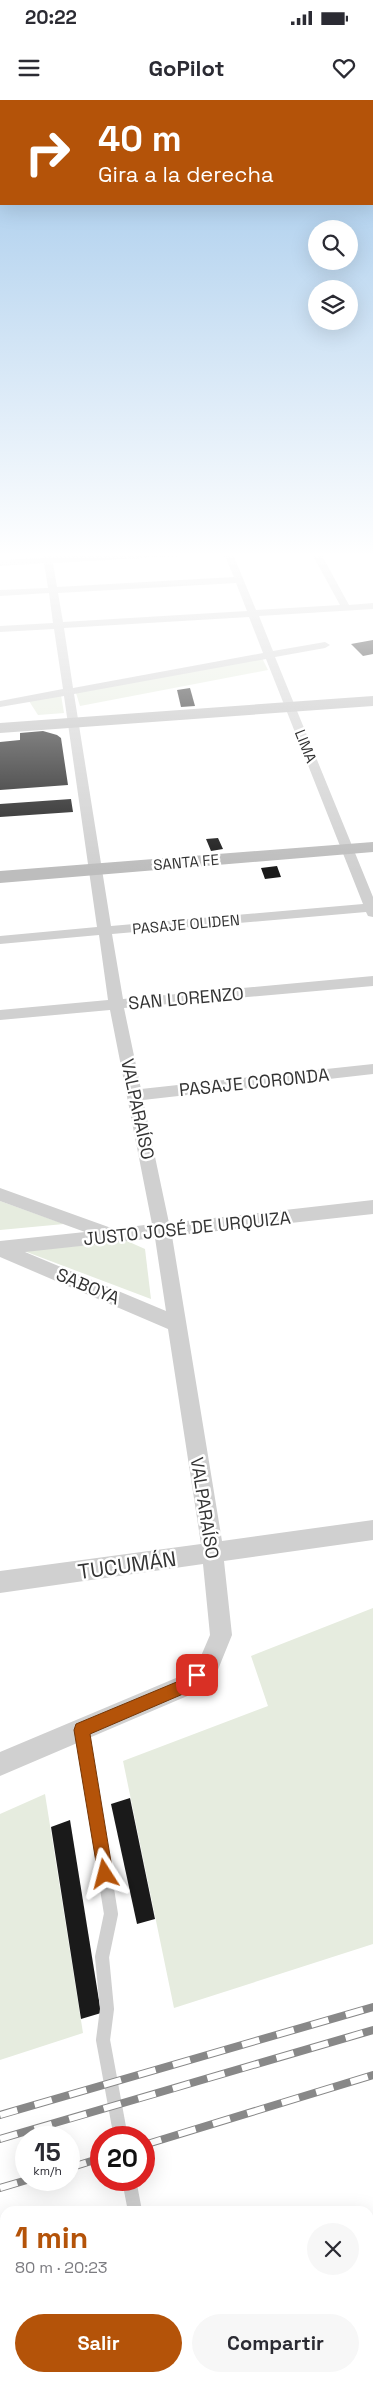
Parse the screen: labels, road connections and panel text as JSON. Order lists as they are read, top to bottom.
{
  "streets": {
    "main road": ["SANTA FE"],
    "street": [
      "LIMA",
      "PASAJE OLIDEN",
      "SAN LORENZO",
      "PASAJE CORONDA",
      "VALPARAÍSO",
      "JUSTO JOSÉ DE URQUIZA",
      "SABOYA",
      "TUCUMÁN"
    ]
  },
  "crossings": [
    ["LIMA", "SANTA FE"],
    ["LIMA", "PASAJE OLIDEN"],
    ["SANTA FE", "VALPARAÍSO"],
    ["PASAJE OLIDEN", "VALPARAÍSO"],
    ["SAN LORENZO", "VALPARAÍSO"],
    ["PASAJE CORONDA", "VALPARAÍSO"],
    ["VALPARAÍSO", "JUSTO JOSÉ DE URQUIZA"],
    ["VALPARAÍSO", "SABOYA"],
    ["VALPARAÍSO", "TUCUMÁN"],
    ["JUSTO JOSÉ DE URQUIZA", "SABOYA"]
  ],
  "page": {
    "status": "20:22",
    "header": "GoPilot",
    "turn": ["40 m", "Gira a la derecha"],
    "speed": "15 km/h",
    "limit": "20",
    "heading": ["1 min", "80 m · 20:23"],
    "buttons": ["Salir", "Compartir"]
  }
}
